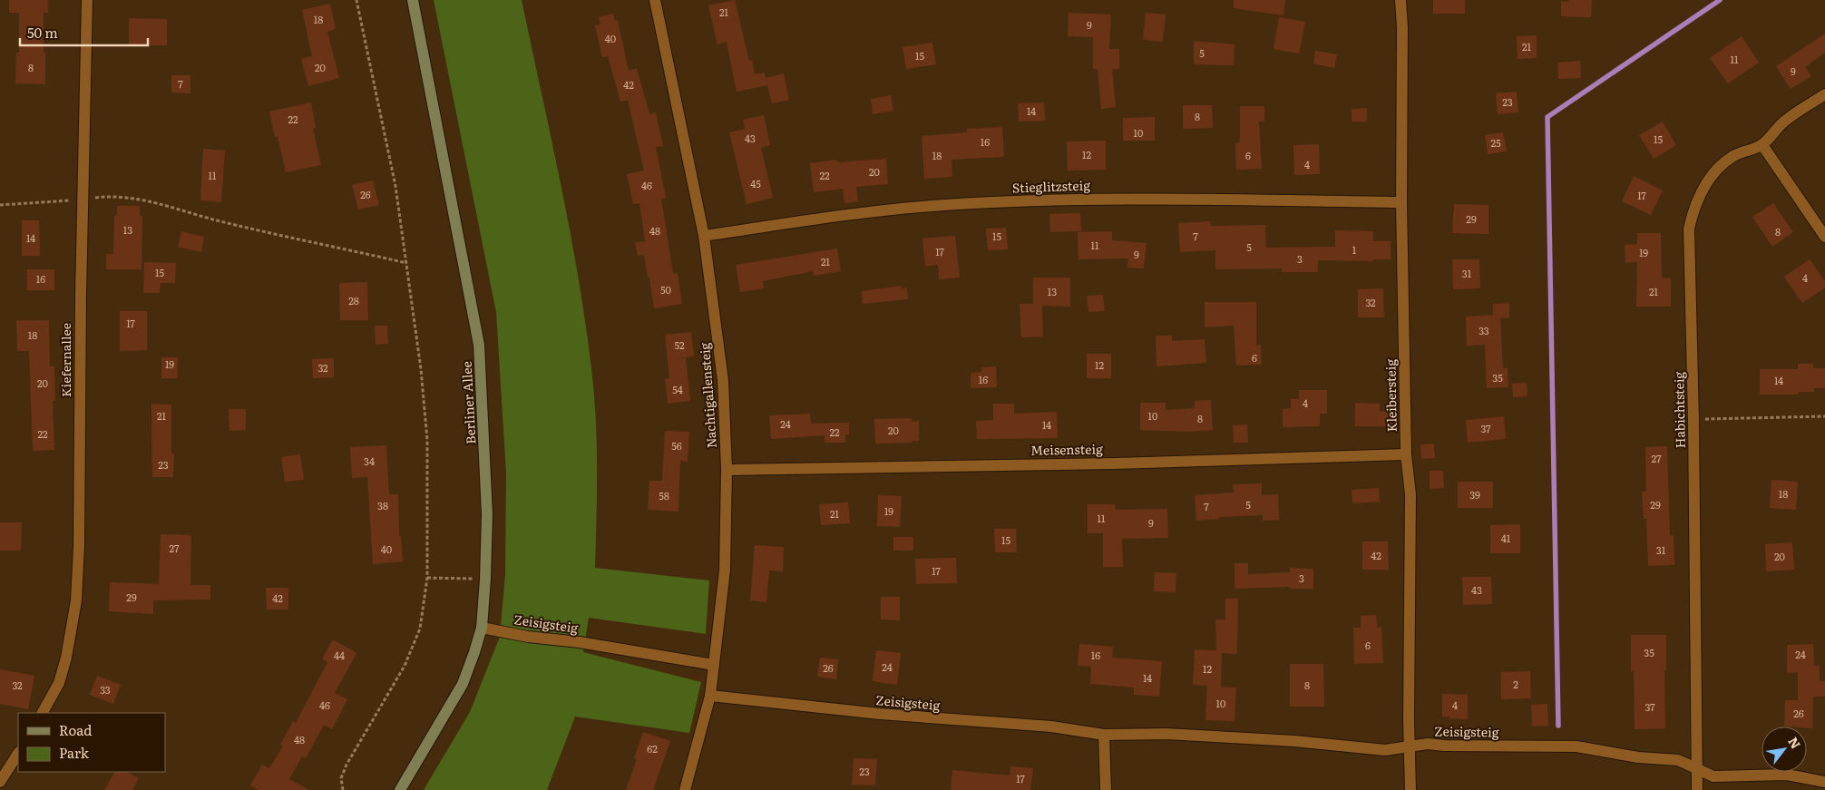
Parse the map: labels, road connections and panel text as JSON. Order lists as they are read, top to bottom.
{
  "streets": {
    "main road": ["Berliner Allee"],
    "street": [
      "Stieglitzsteig",
      "Kiefernallee",
      "Nachtigallensteig",
      "Kleibersteig",
      "Habichtsteig",
      "Meisensteig",
      "Zeisigsteig"
    ]
  },
  "crossings": [
    ["Stieglitzsteig", "Nachtigallensteig"],
    ["Stieglitzsteig", "Kleibersteig"],
    ["Nachtigallensteig", "Meisensteig"],
    ["Nachtigallensteig", "Zeisigsteig"],
    ["Kleibersteig", "Meisensteig"],
    ["Kleibersteig", "Zeisigsteig"],
    ["Berliner Allee", "Zeisigsteig"],
    ["Habichtsteig", "Zeisigsteig"]
  ],
  "house_numbers": [
    "21",
    "18",
    "9",
    "40",
    "21",
    "5",
    "15",
    "11",
    "8",
    "20",
    "9",
    "7",
    "42",
    "23",
    "14",
    "8",
    "22",
    "10",
    "43",
    "15",
    "16",
    "25",
    "12",
    "18",
    "6",
    "4",
    "20",
    "11",
    "22",
    "45",
    "46",
    "26",
    "17",
    "29",
    "13",
    "48",
    "8",
    "15",
    "7",
    "14",
    "11",
    "5",
    "1",
    "17",
    "19",
    "9",
    "3",
    "21",
    "15",
    "31",
    "4",
    "16",
    "50",
    "13",
    "21",
    "28",
    "32",
    "17",
    "33",
    "18",
    "52",
    "6",
    "19",
    "12",
    "32",
    "35",
    "16",
    "14",
    "20",
    "54",
    "4",
    "21",
    "10",
    "8",
    "24",
    "14",
    "37",
    "20",
    "22",
    "22",
    "56",
    "27",
    "34",
    "23",
    "18",
    "39",
    "58",
    "5",
    "29",
    "38",
    "7",
    "19",
    "21",
    "11",
    "9",
    "41",
    "15",
    "27",
    "40",
    "31",
    "42",
    "20",
    "17",
    "3",
    "43",
    "29",
    "42",
    "6",
    "35",
    "24",
    "44",
    "16",
    "24",
    "26",
    "12",
    "14",
    "2",
    "32",
    "8",
    "33",
    "10",
    "46",
    "4",
    "37",
    "26",
    "48",
    "62",
    "23",
    "17"
  ],
  "legend": ["Road", "Park"],
  "scale_bar": "50 m",
  "north": "top right"
}
